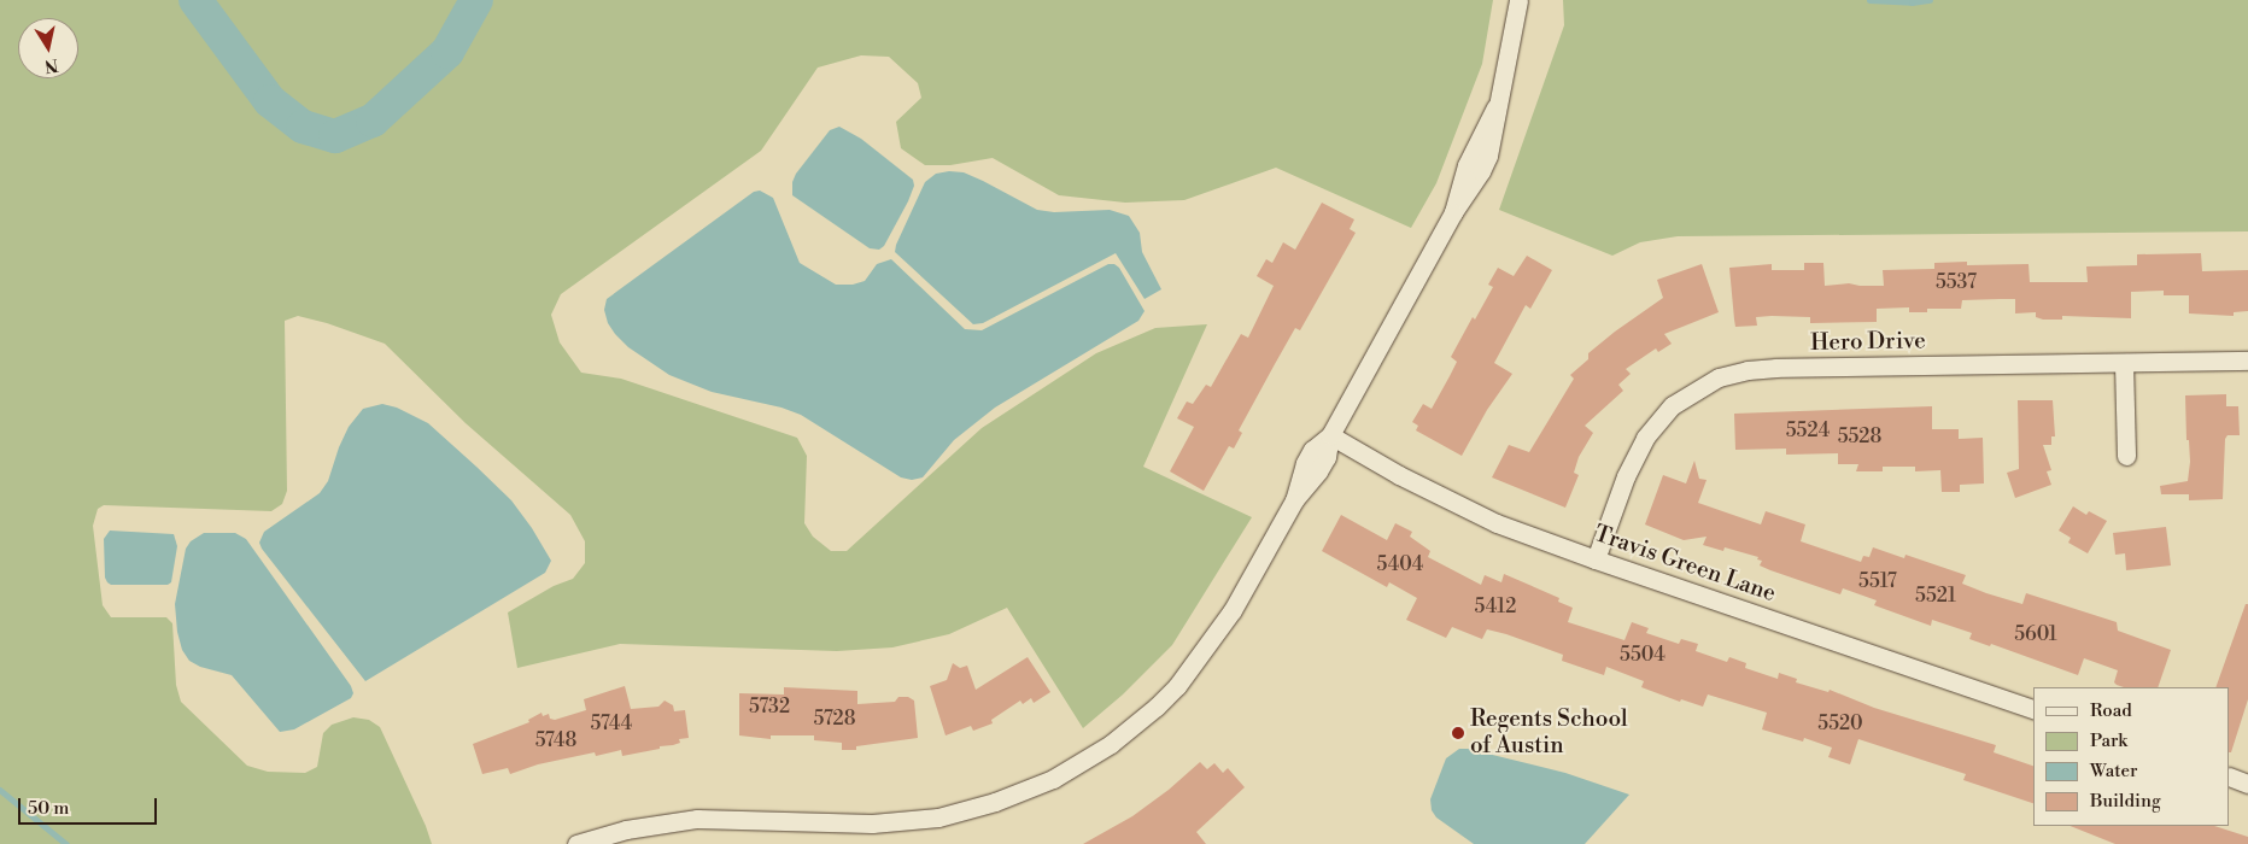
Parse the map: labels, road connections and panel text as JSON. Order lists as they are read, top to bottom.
{
  "streets": {
    "street": ["Hero Drive", "Travis Green Lane"]
  },
  "crossings": [
    ["Hero Drive", "Travis Green Lane"]
  ],
  "places": ["Regents School of Austin"],
  "house_numbers": [
    "5537",
    "5524",
    "5528",
    "5404",
    "5517",
    "5521",
    "5412",
    "5601",
    "5504",
    "5732",
    "5728",
    "5744",
    "5520",
    "5748"
  ],
  "legend": [
    "Road",
    "Park",
    "Water",
    "Building"
  ],
  "scale_bar": "50 m",
  "north": "bottom"
}
